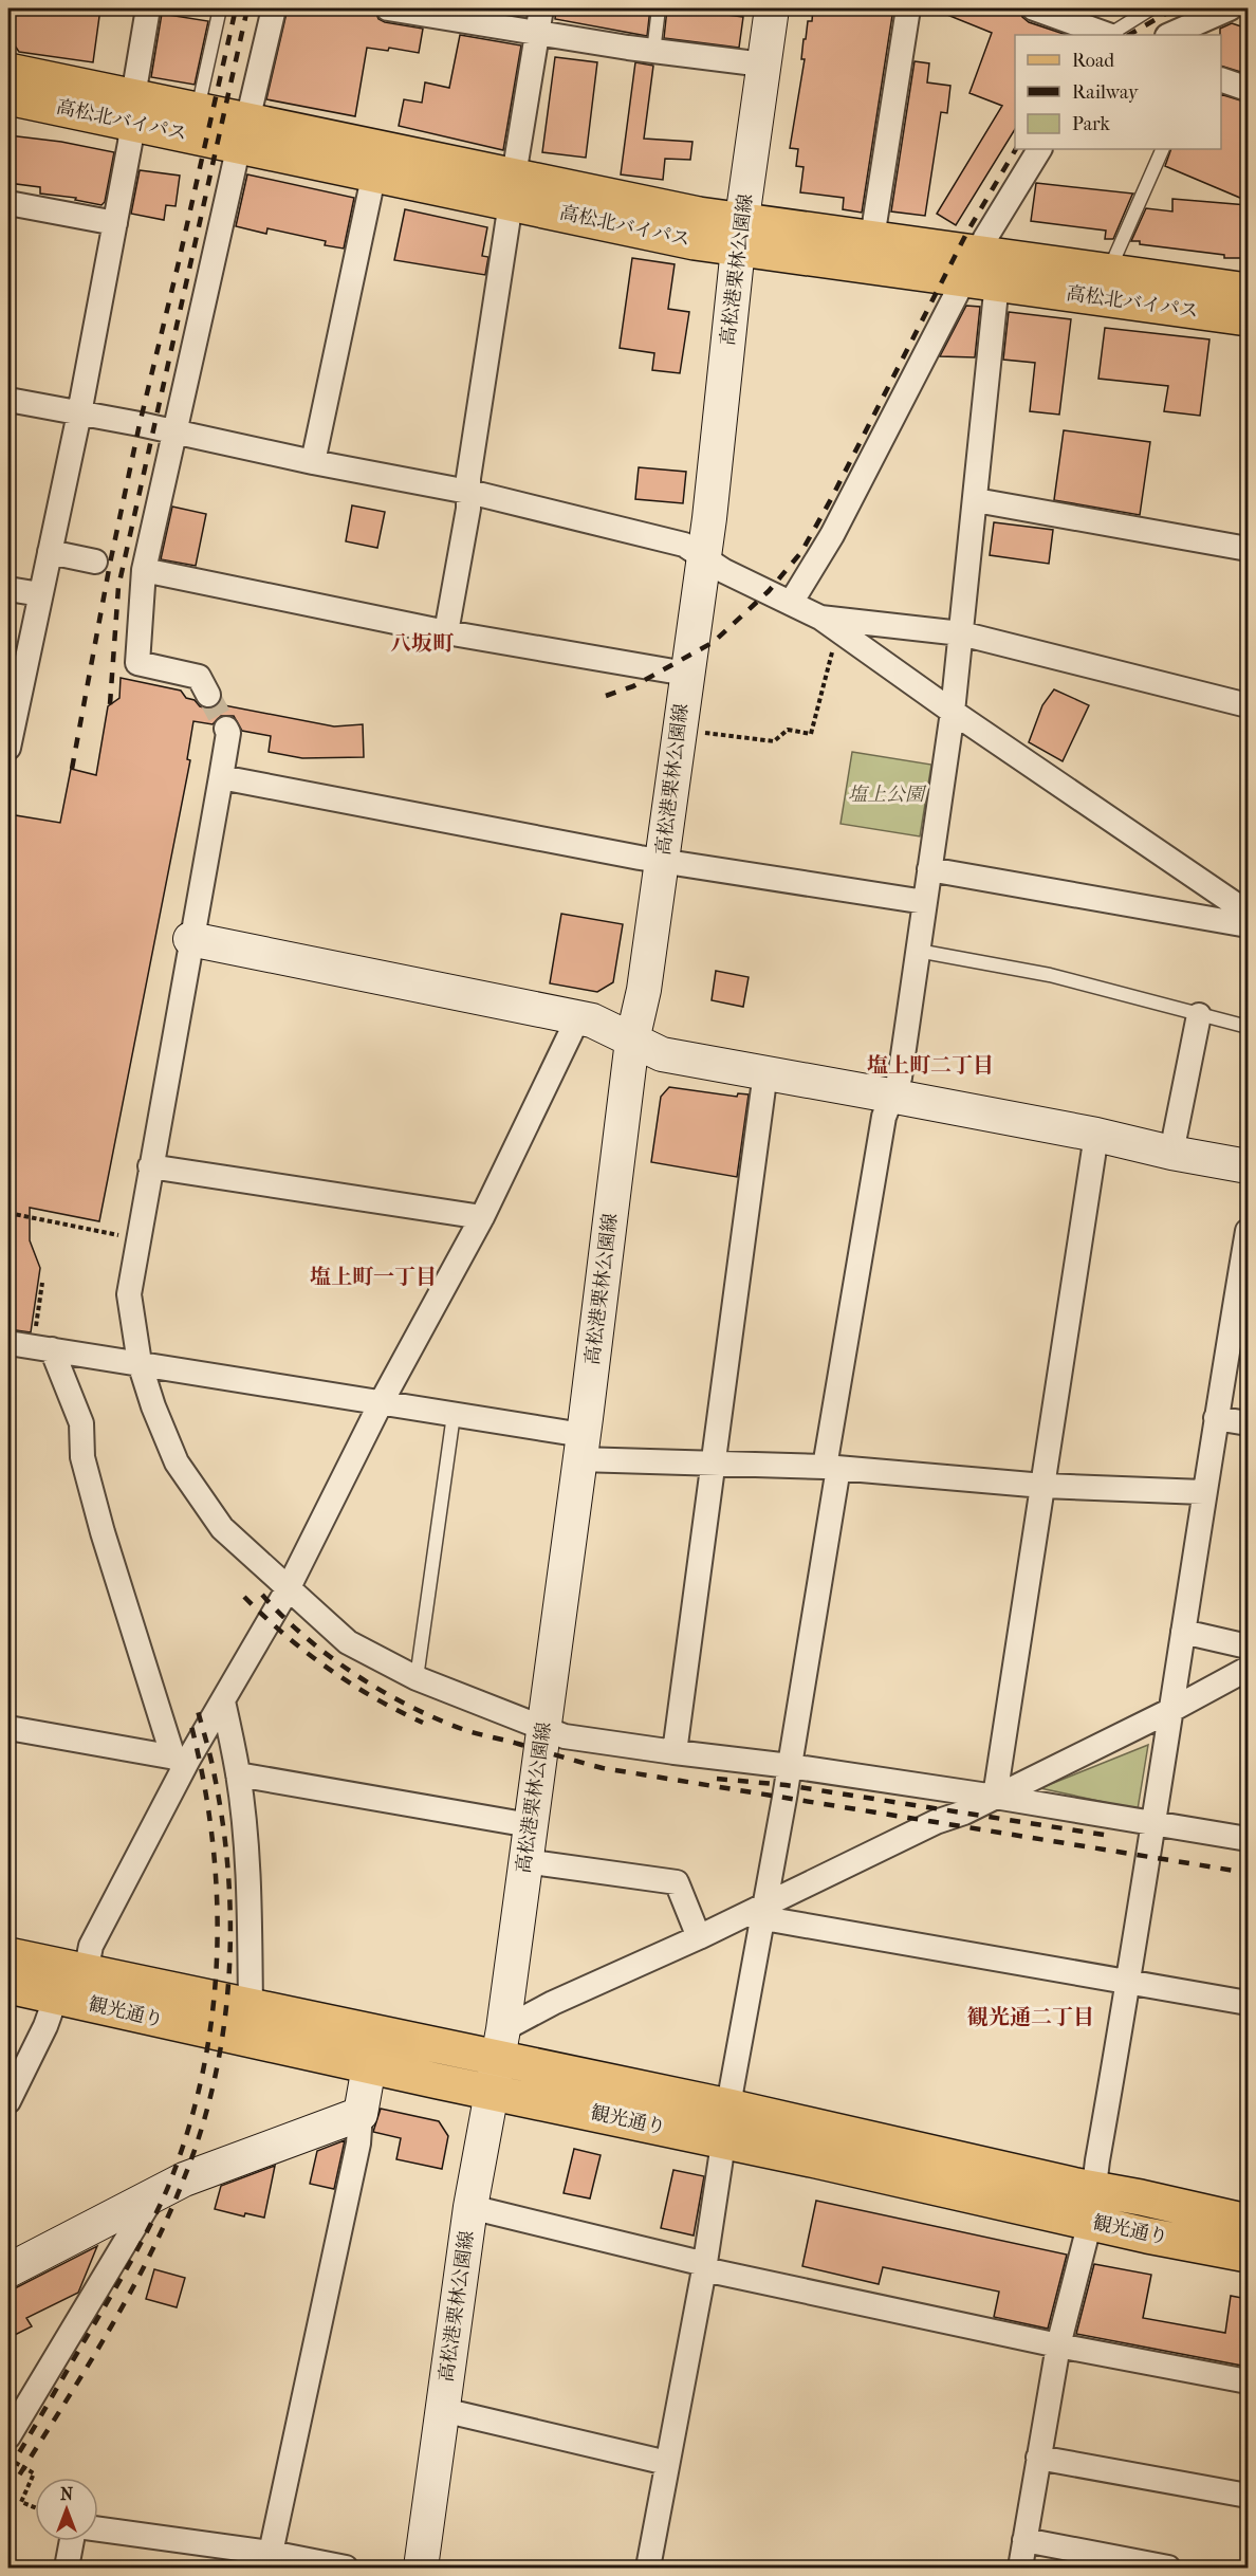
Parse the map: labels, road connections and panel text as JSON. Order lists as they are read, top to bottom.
{
  "streets": {
    "main road": ["高松北バイパス", "高松港栗林公園線", "観光通り"]
  },
  "crossings": [
    ["高松北バイパス", "高松港栗林公園線"],
    ["高松港栗林公園線", "観光通り"]
  ],
  "districts": [
    "八坂町",
    "塩上町二丁目",
    "塩上町一丁目",
    "観光通二丁目"
  ],
  "parks": ["塩上公園"],
  "legend": ["Road", "Railway", "Park"],
  "north": "top"
}
